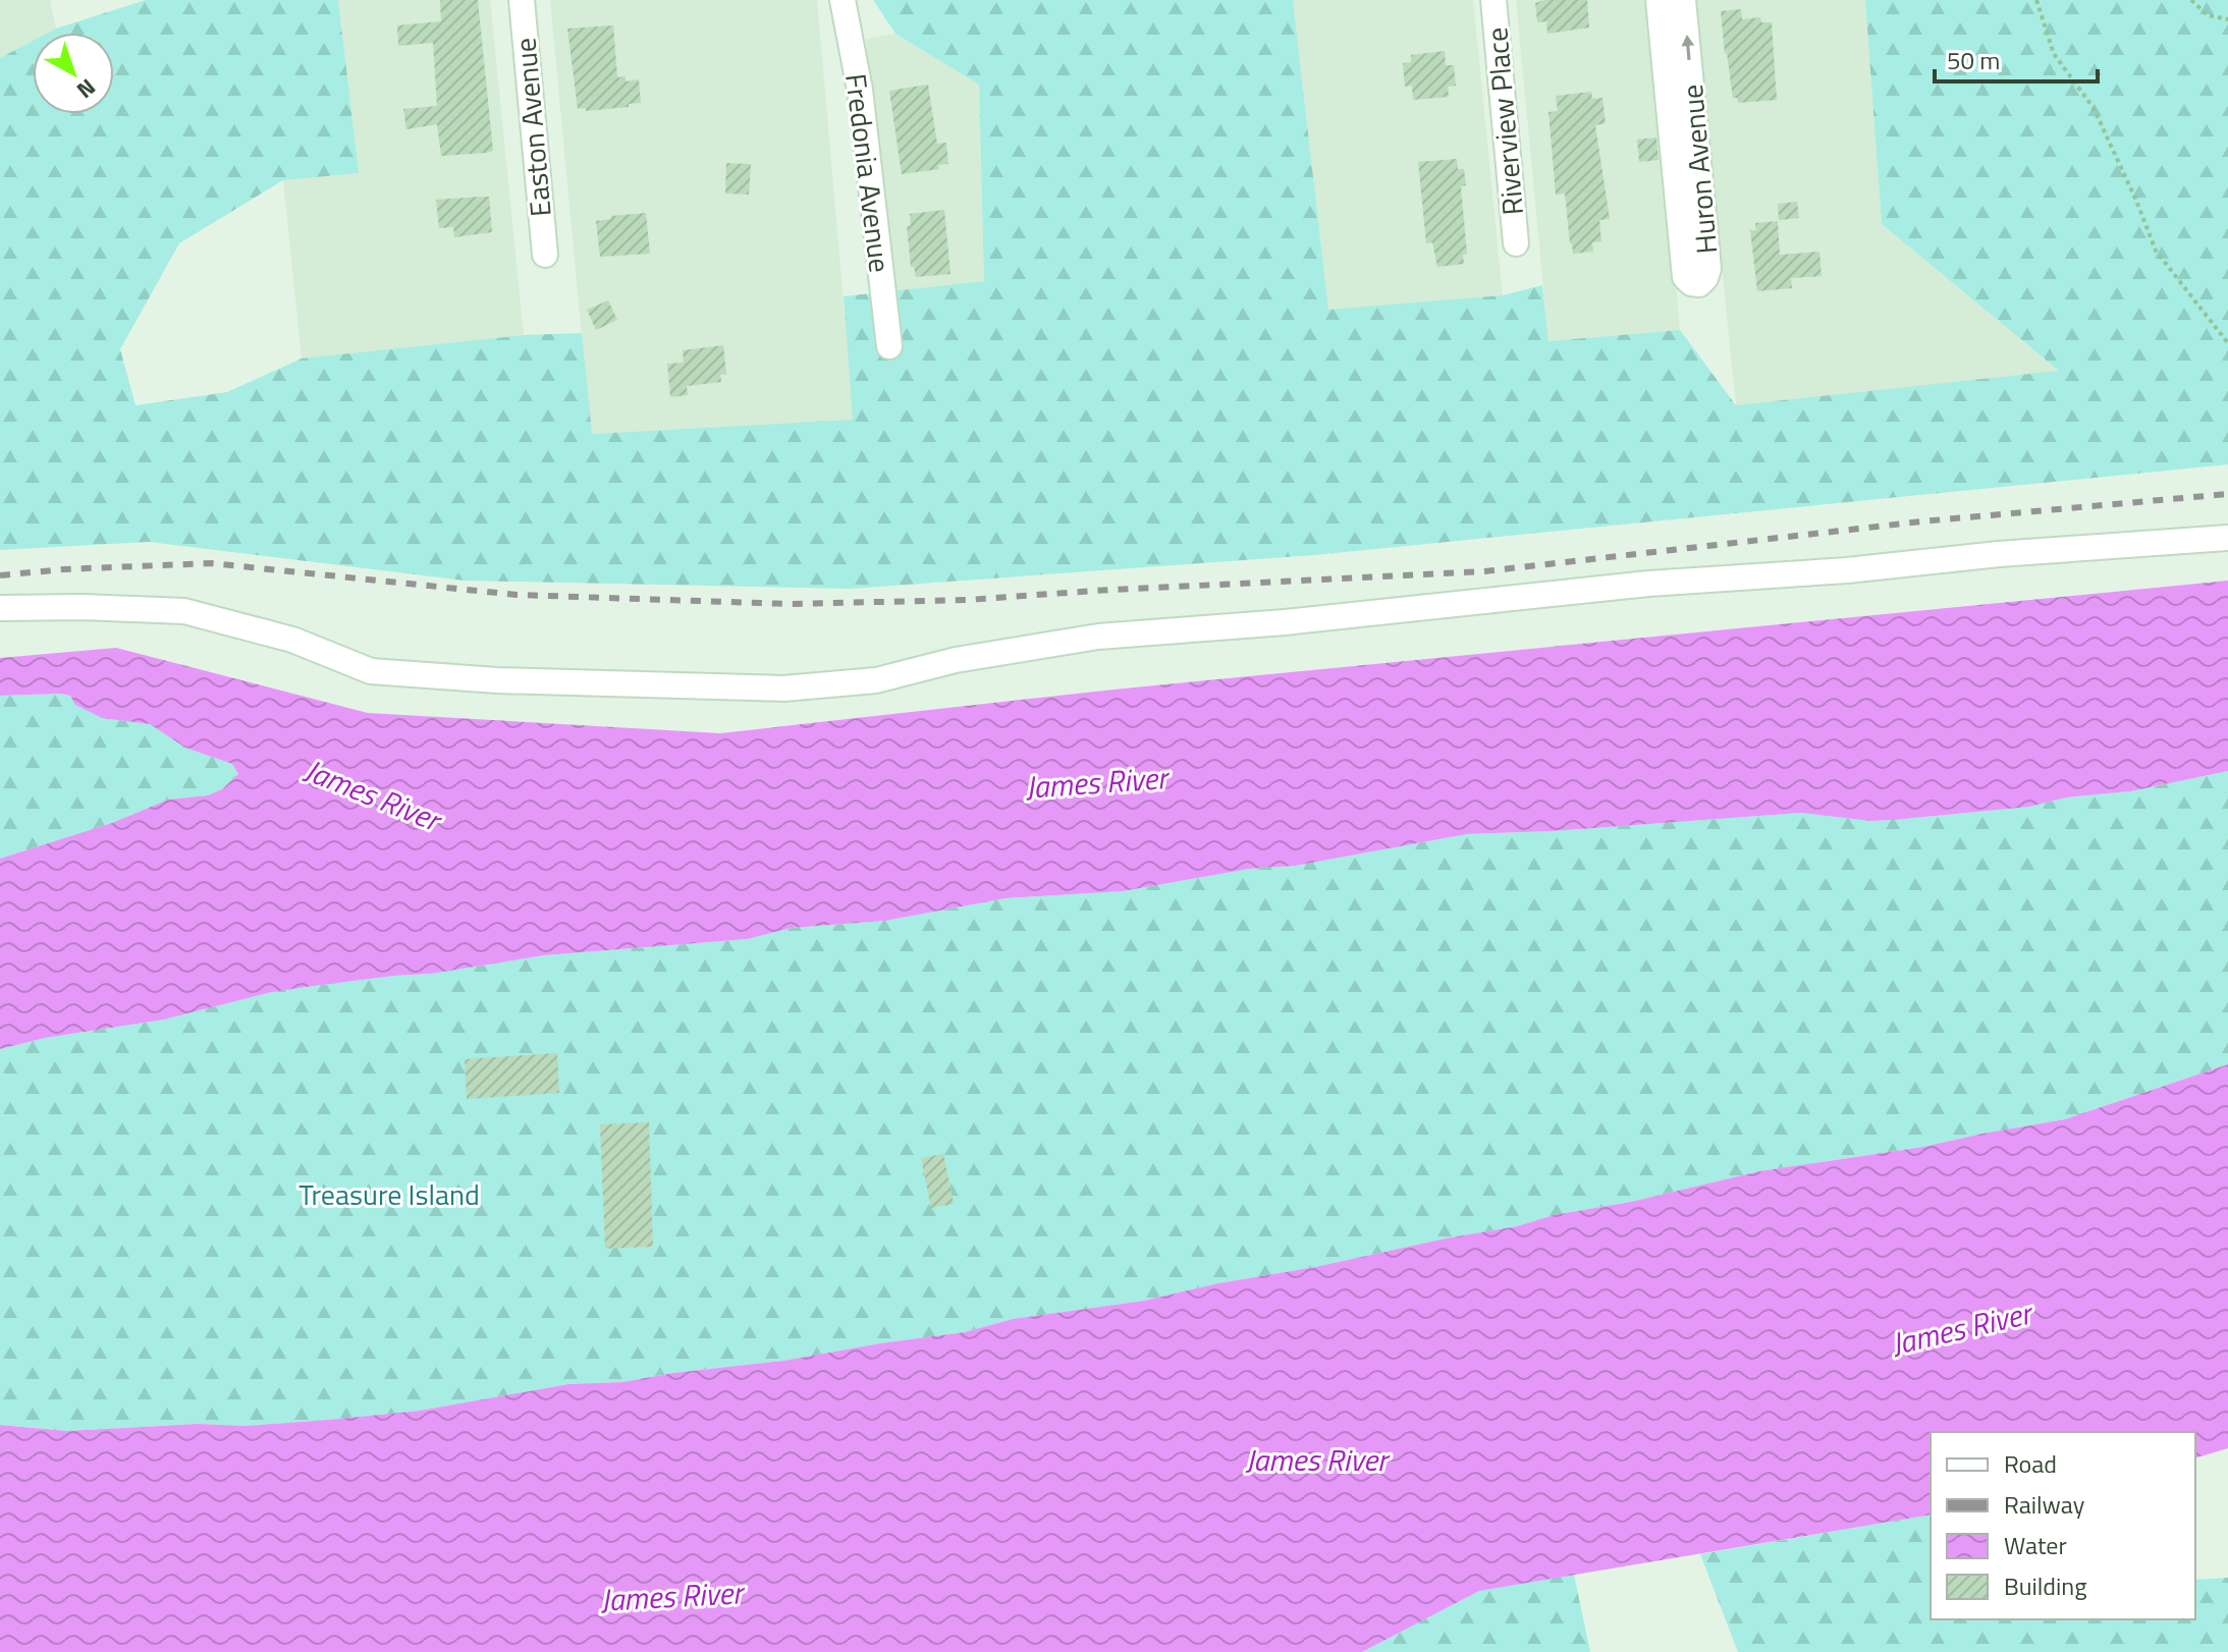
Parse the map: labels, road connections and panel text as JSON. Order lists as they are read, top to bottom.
{
  "streets": {
    "street": [
      "Riverview Place",
      "Easton Avenue",
      "Huron Avenue",
      "Fredonia Avenue"
    ]
  },
  "water": ["James River"],
  "parks": ["Treasure Island"],
  "legend": [
    "Road",
    "Railway",
    "Water",
    "Building"
  ],
  "scale_bar": "50 m",
  "north": "bottom right"
}
